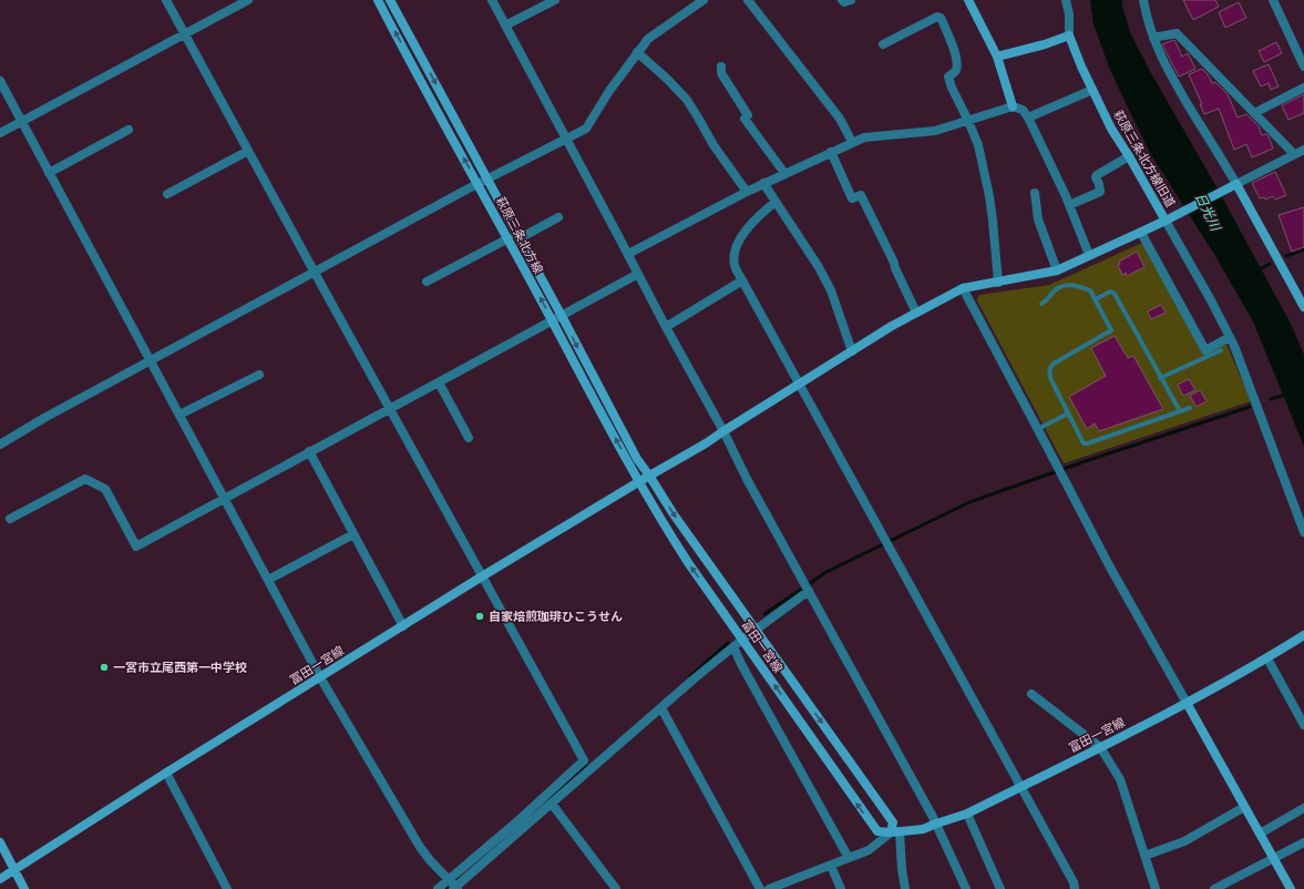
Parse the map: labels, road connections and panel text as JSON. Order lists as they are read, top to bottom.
{
  "streets": {
    "main road": [
      "萩原三条北方線旧道",
      "萩原三条北方線",
      "富田一宮線",
      "冨田一宮線"
    ]
  },
  "crossings": [
    ["萩原三条北方線旧道", "冨田一宮線"],
    ["萩原三条北方線", "富田一宮線"],
    ["萩原三条北方線", "冨田一宮線"],
    ["富田一宮線", "冨田一宮線"]
  ],
  "water": ["日光川"],
  "places": ["自家焙煎珈琲ひこうせん", "一宮市立尾西第一中学校"]
}
